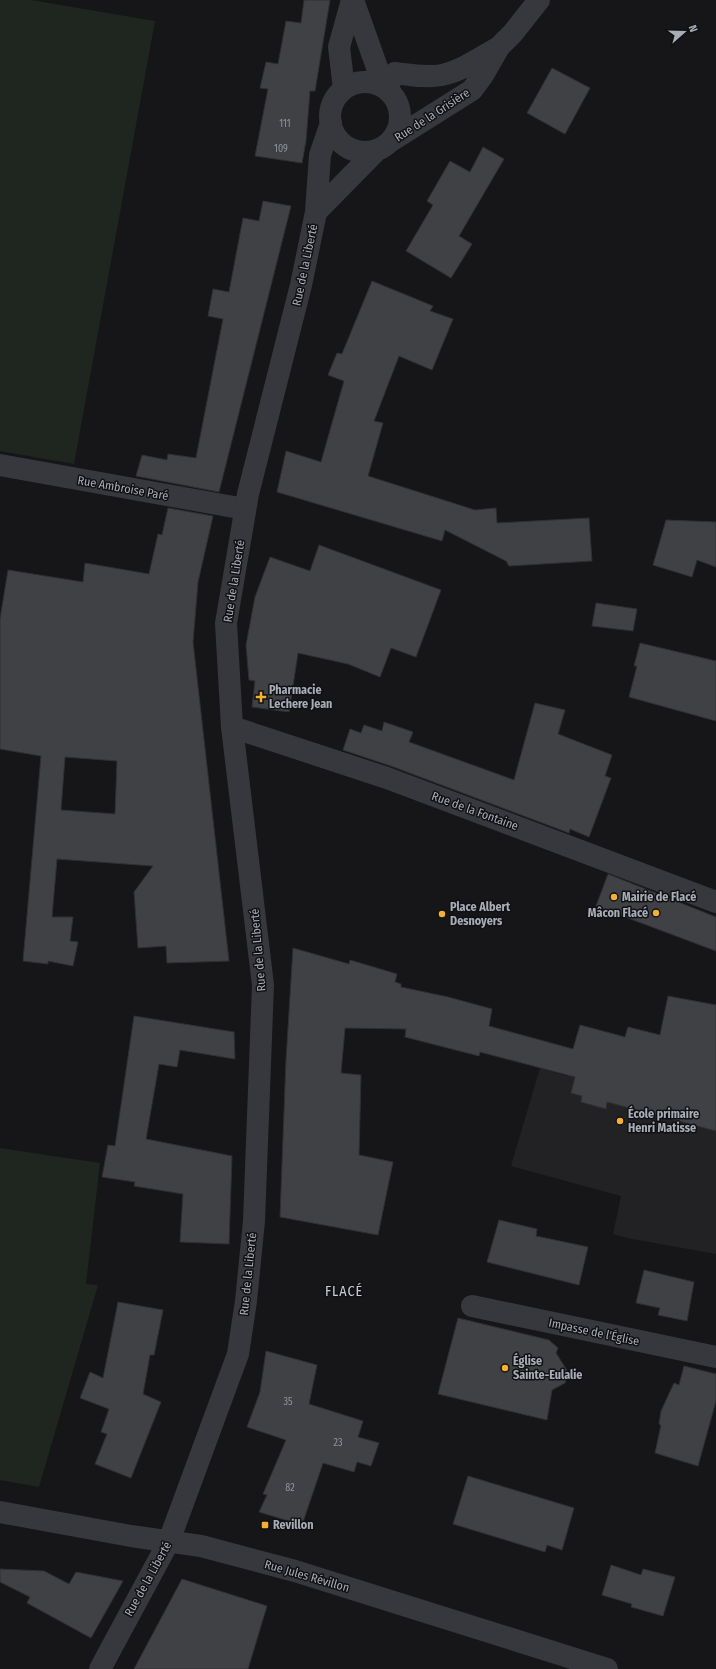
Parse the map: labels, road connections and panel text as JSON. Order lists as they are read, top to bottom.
{
  "streets": {
    "street": [
      "Rue de la Grisière",
      "Rue de la Liberté",
      "Rue Ambroise Paré",
      "Rue de la Fontaine",
      "Impasse de l'Église",
      "Rue Jules Révillon"
    ]
  },
  "crossings": [
    ["Rue de la Grisière", "Rue de la Liberté"],
    ["Rue de la Liberté", "Rue Ambroise Paré"],
    ["Rue de la Liberté", "Rue de la Fontaine"],
    ["Rue de la Liberté", "Rue Jules Révillon"]
  ],
  "districts": ["FLACÉ"],
  "places": {
    "health": ["Pharmacie Lechere Jean"],
    "other": [
      "Mairie de Flacé",
      "Mâcon Flacé",
      "Place Albert Desnoyers",
      "École primaire Henri Matisse",
      "Église Sainte-Eulalie"
    ],
    "transit": ["Revillon"]
  },
  "house_numbers": [
    "111",
    "109",
    "35",
    "23",
    "82"
  ],
  "north": "right"
}
